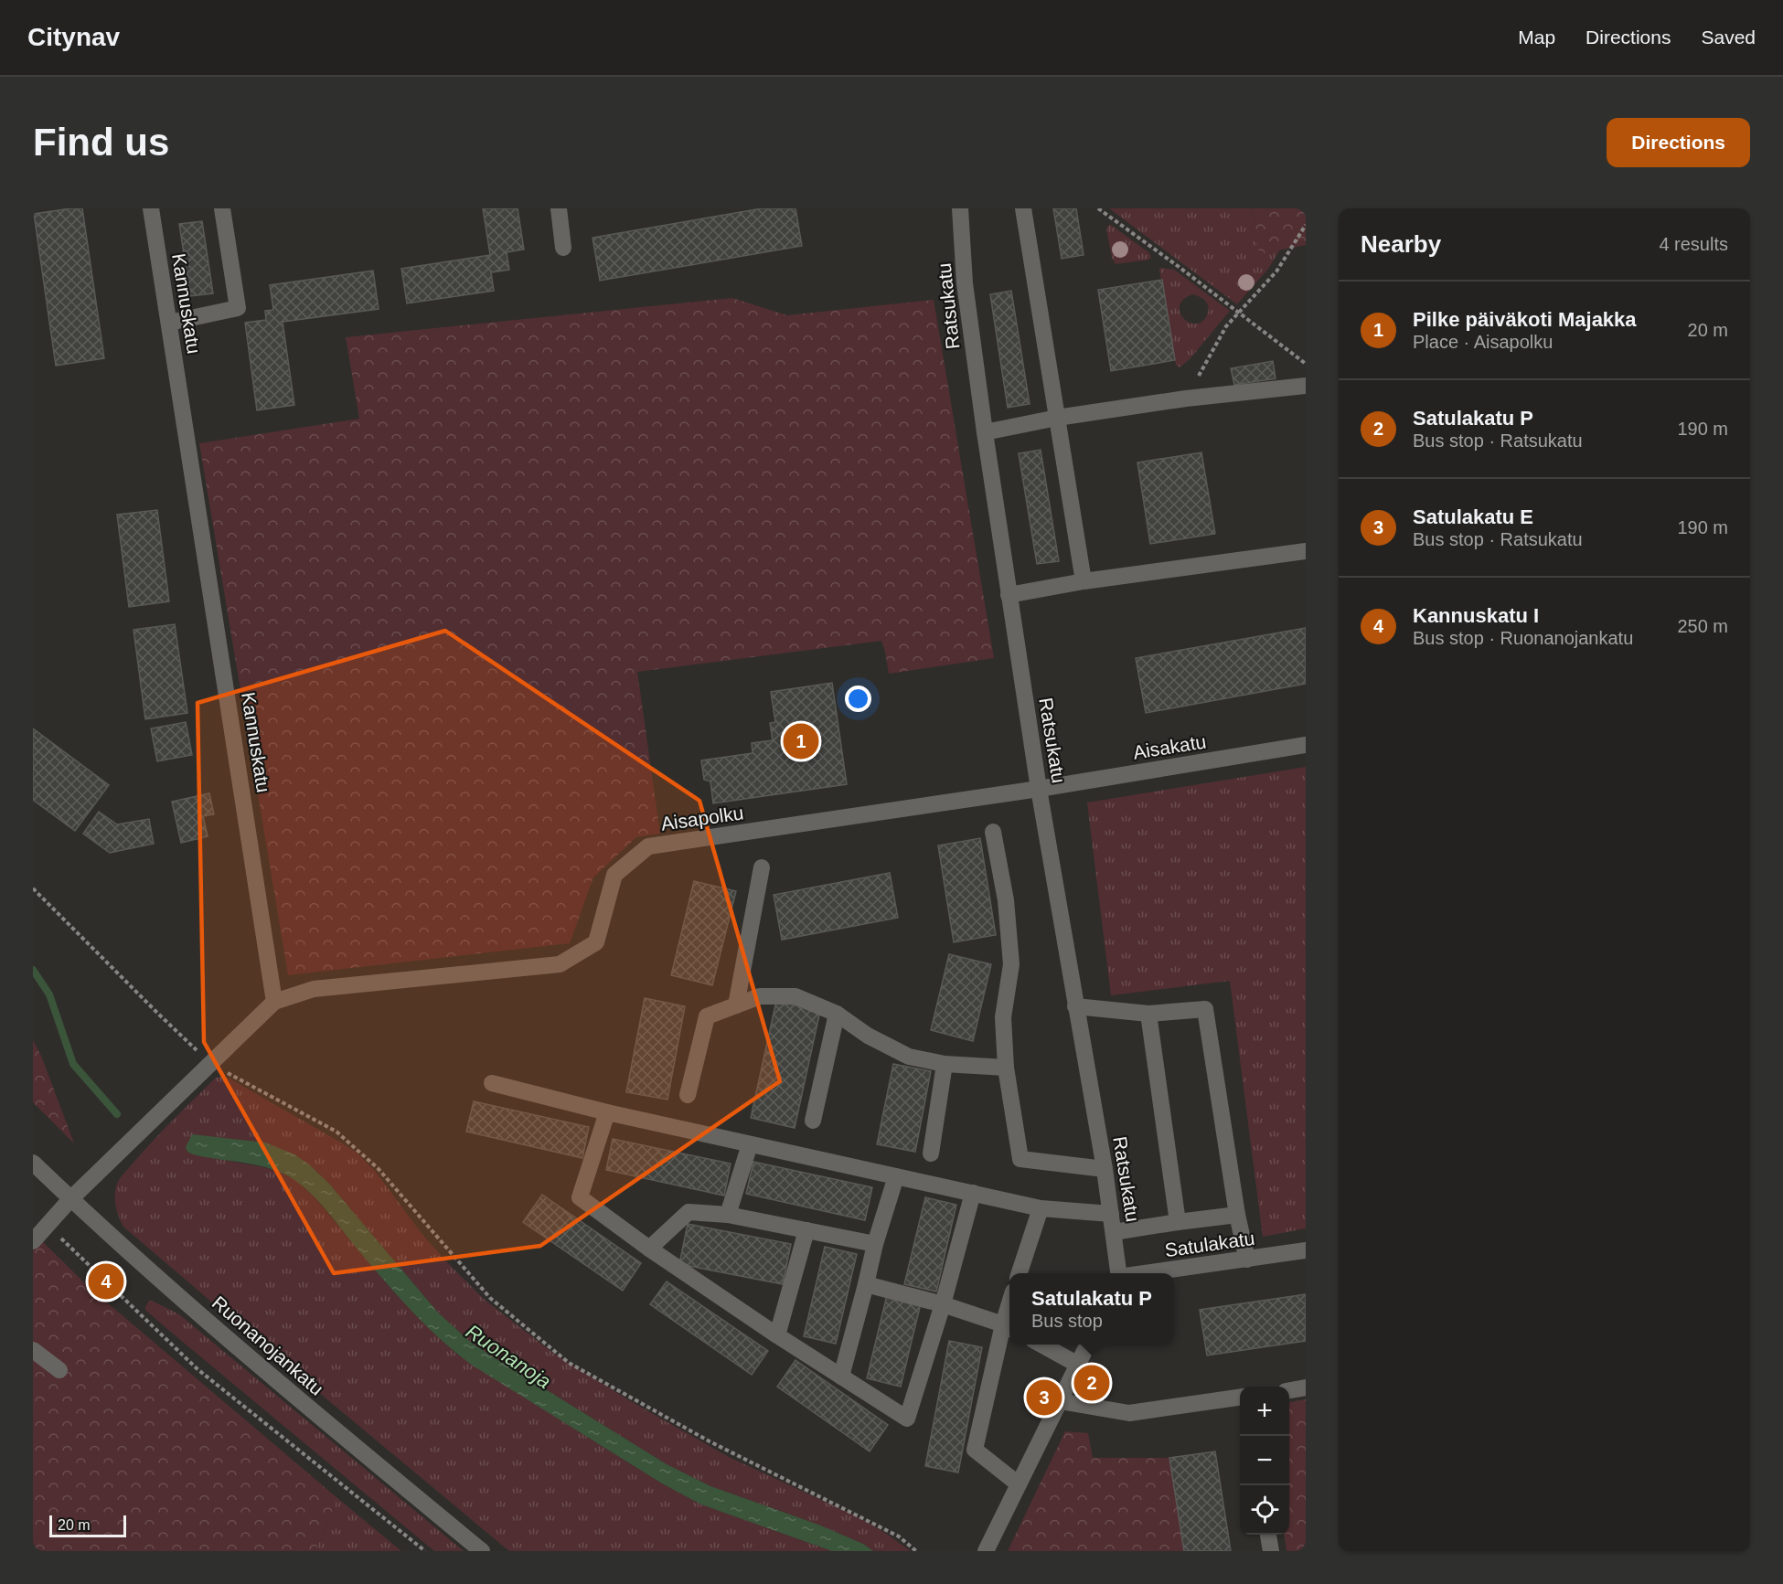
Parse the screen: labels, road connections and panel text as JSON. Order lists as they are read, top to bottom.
{
  "streets": {
    "street": [
      "Kannuskatu",
      "Ratsukatu",
      "Aisakatu",
      "Aisapolku",
      "Satulakatu",
      "Ruonanojankatu"
    ]
  },
  "crossings": [
    ["Kannuskatu", "Aisapolku"],
    ["Ratsukatu", "Aisakatu"],
    ["Ratsukatu", "Aisapolku"],
    ["Aisakatu", "Aisapolku"]
  ],
  "water": ["Ruonanoja"],
  "scale_bar": "20 m",
  "page": {
    "header": "Citynav",
    "nav": ["Map", "Directions", "Saved"],
    "buttons": "Directions",
    "title": "Find us",
    "heading": ["Nearby", "4 results"],
    "list": [
      {
        "mark": "1",
        "name": "Pilke päiväkoti Majakka",
        "note": "Place · Aisapolku",
        "value": "20 m"
      },
      {
        "mark": "2",
        "name": "Satulakatu P",
        "note": "Bus stop · Ratsukatu",
        "value": "190 m"
      },
      {
        "mark": "3",
        "name": "Satulakatu E",
        "note": "Bus stop · Ratsukatu",
        "value": "190 m"
      },
      {
        "mark": "4",
        "name": "Kannuskatu I",
        "note": "Bus stop · Ruonanojankatu",
        "value": "250 m"
      }
    ],
    "pins": [
      "1",
      "4",
      "2",
      "3"
    ],
    "popup": ["Satulakatu P", "Bus stop"],
    "map_buttons": ["+", "−"],
    "scale": "20 m"
  }
}
